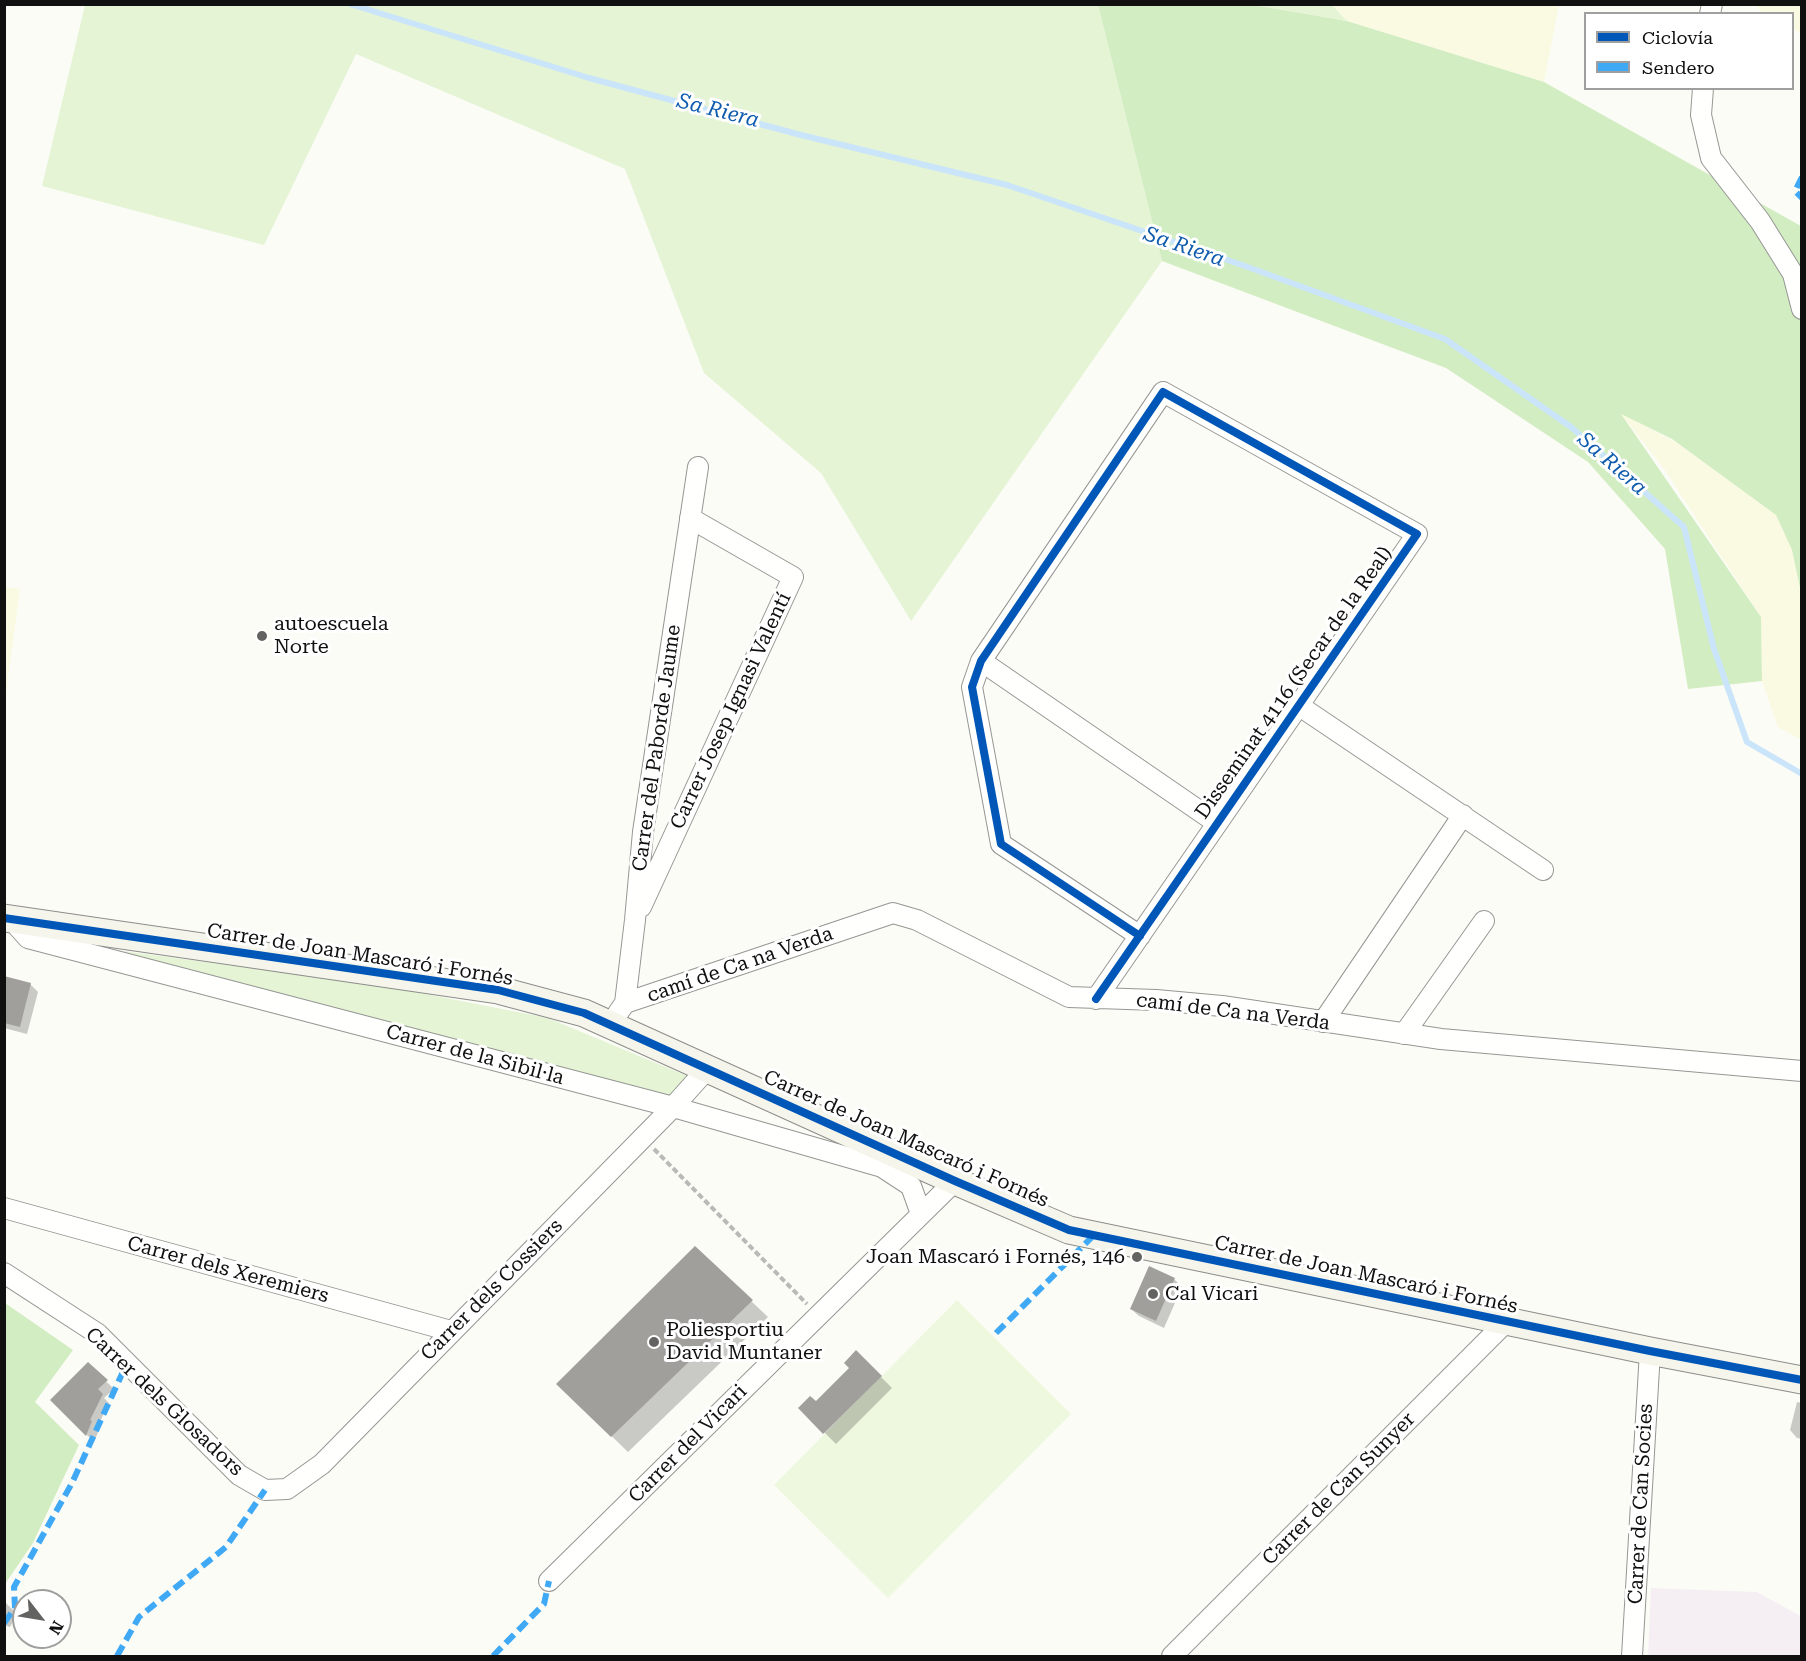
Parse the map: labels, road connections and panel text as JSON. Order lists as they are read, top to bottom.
{
  "streets": {
    "street": [
      "Disseminat 4116 (Secar de la Real)",
      "Carrer Josep Ignasi Valentí",
      "Carrer del Paborde Jaume",
      "Carrer de Joan Mascaró i Fornés",
      "camí de Ca na Verda",
      "Carrer de la Sibil·la",
      "Carrer dels Xeremiers",
      "Carrer dels Cossiers",
      "Carrer dels Glosadors",
      "Carrer del Vicari",
      "Carrer de Can Sunyer",
      "Carrer de Can Socies"
    ]
  },
  "crossings": [
    ["Disseminat 4116 (Secar de la Real)", "camí de Ca na Verda"],
    ["Carrer Josep Ignasi Valentí", "Carrer del Paborde Jaume"],
    ["Carrer del Paborde Jaume", "Carrer de Joan Mascaró i Fornés"],
    ["Carrer del Paborde Jaume", "camí de Ca na Verda"],
    ["Carrer de Joan Mascaró i Fornés", "Carrer de la Sibil·la"],
    ["Carrer de Joan Mascaró i Fornés", "Carrer dels Cossiers"],
    ["Carrer de Joan Mascaró i Fornés", "Carrer del Vicari"],
    ["Carrer de Joan Mascaró i Fornés", "Carrer de Can Sunyer"],
    ["Carrer de Joan Mascaró i Fornés", "Carrer de Can Socies"],
    ["Carrer de la Sibil·la", "Carrer dels Cossiers"],
    ["Carrer de la Sibil·la", "Carrer del Vicari"],
    ["Carrer dels Xeremiers", "Carrer dels Cossiers"],
    ["Carrer dels Cossiers", "Carrer dels Glosadors"]
  ],
  "water": ["Sa Riera"],
  "places": [
    "autoescuela Norte",
    "Joan Mascaró i Fornés, 146",
    "Cal Vicari",
    "Poliesportiu David Muntaner"
  ],
  "legend": ["Ciclovía", "Sendero"],
  "north": "bottom right"
}
